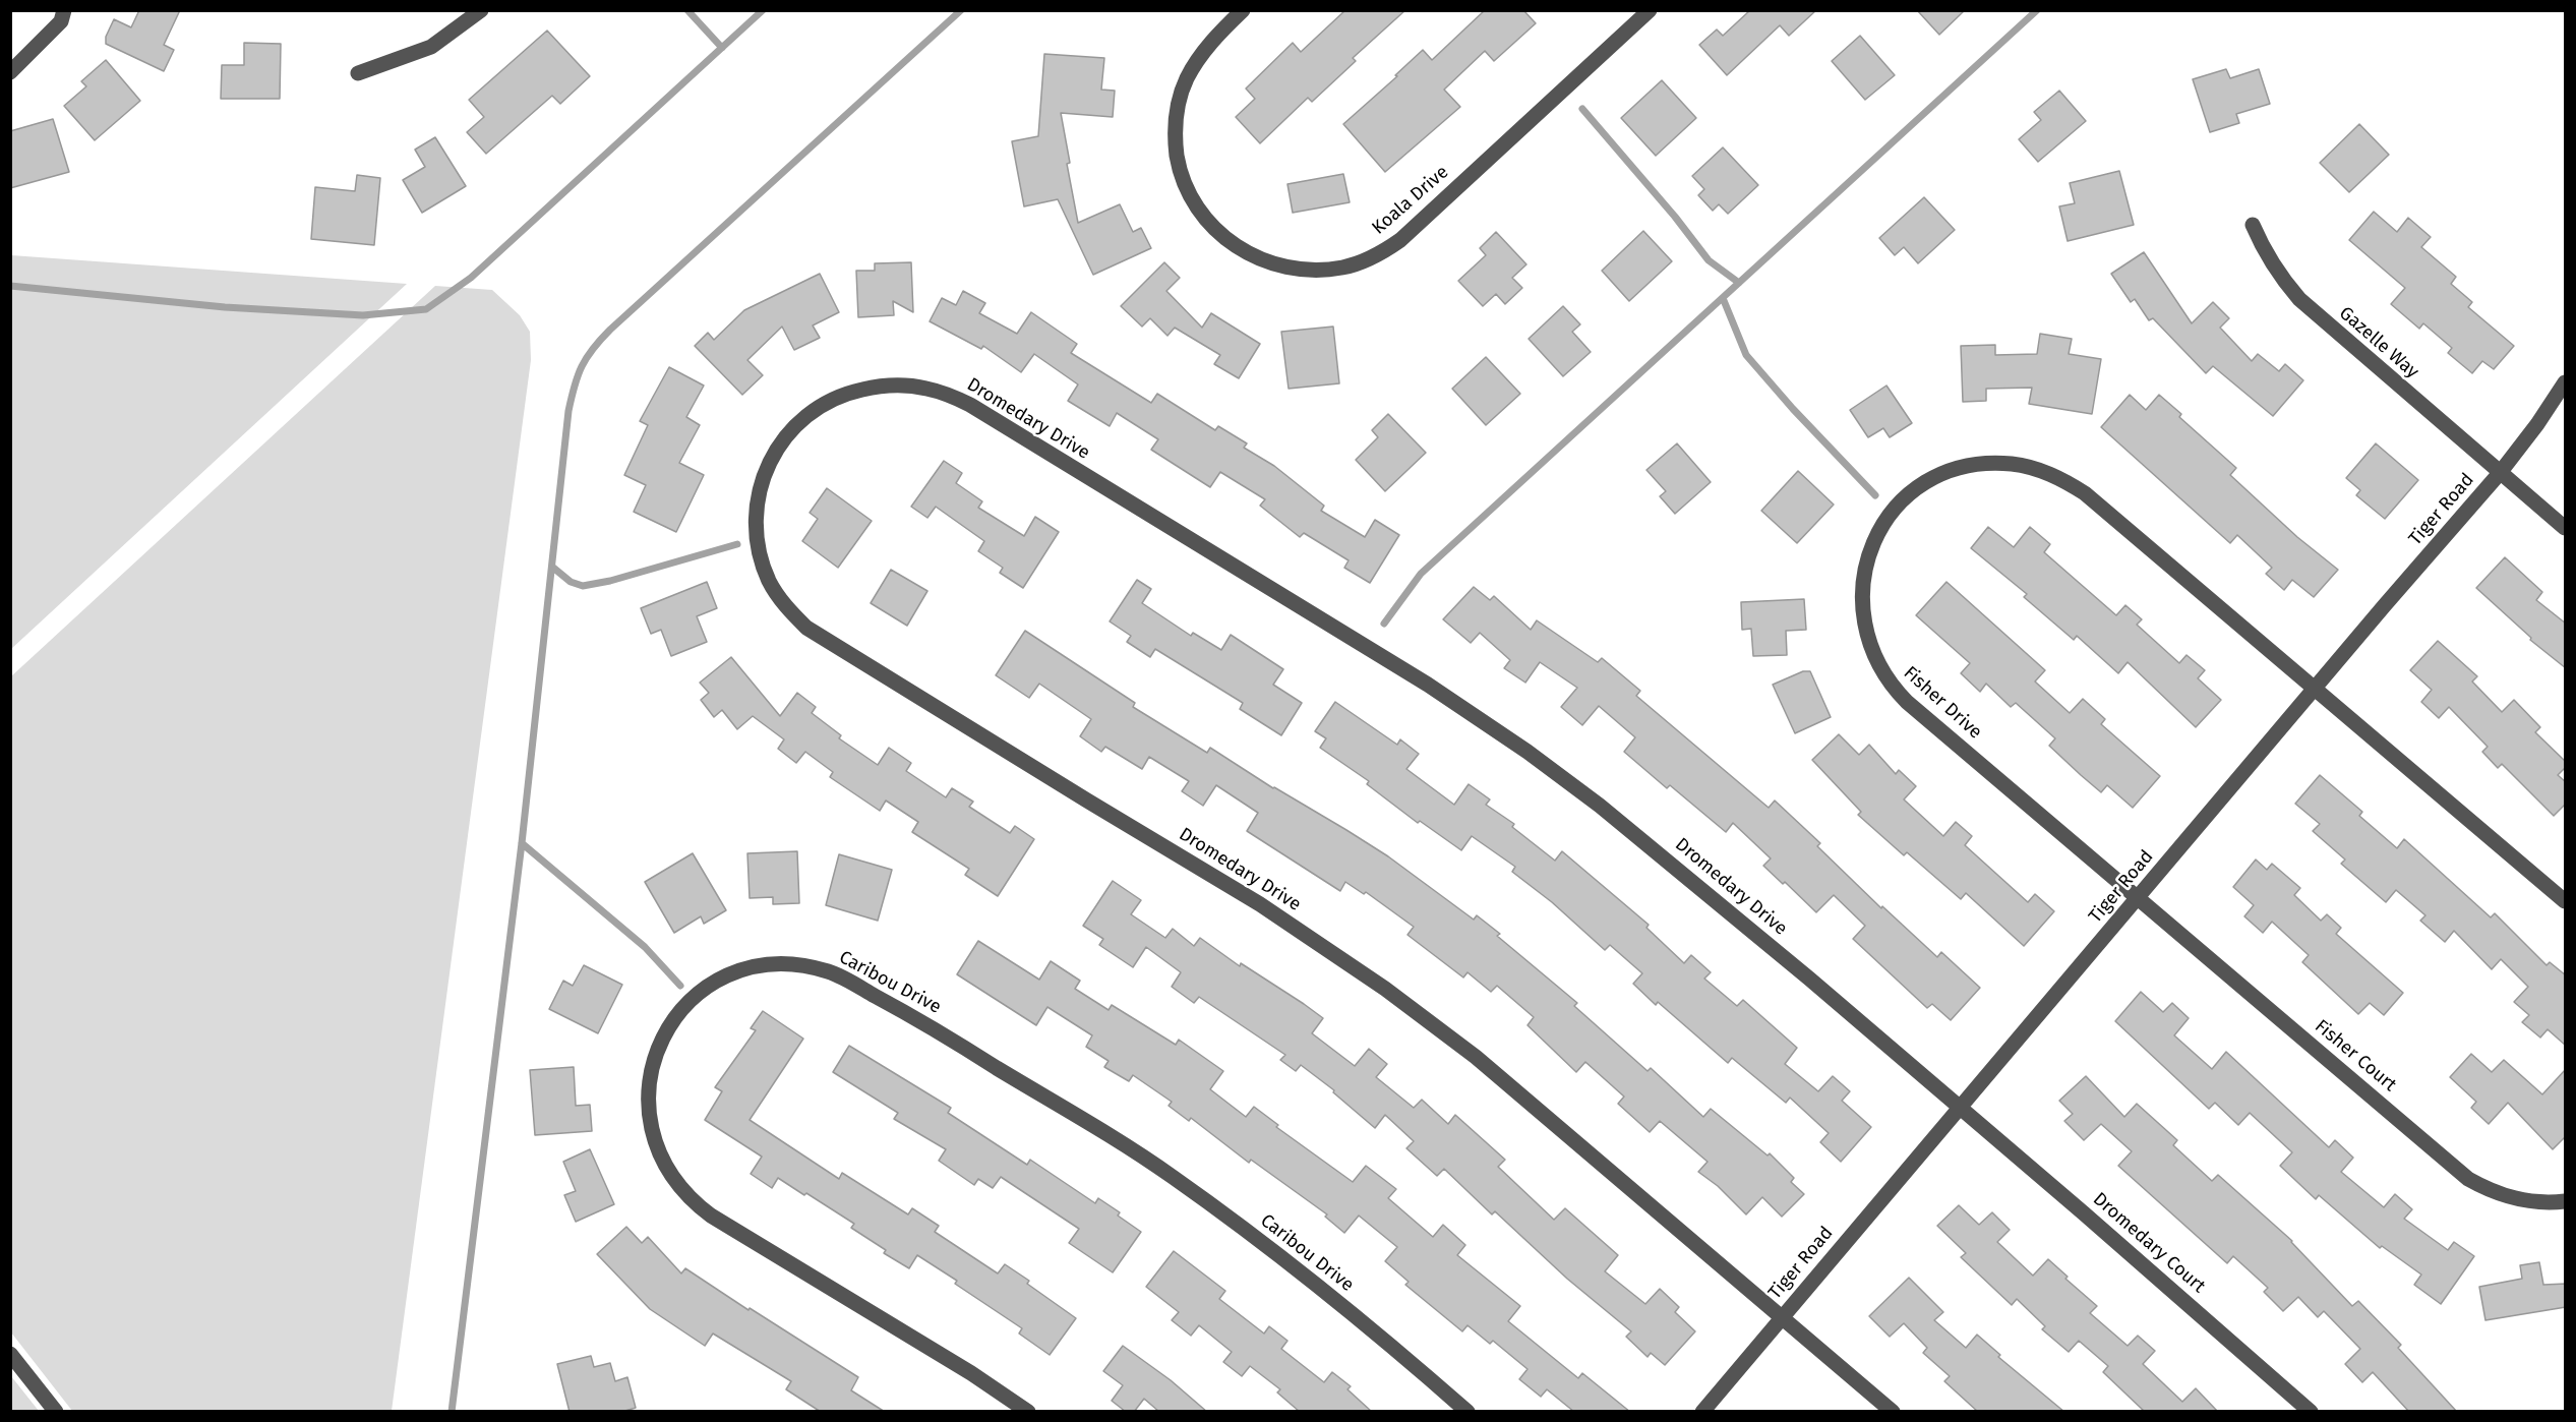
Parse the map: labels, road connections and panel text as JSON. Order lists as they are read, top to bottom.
{
  "streets": {
    "street": [
      "Koala Drive",
      "Gazelle Way",
      "Dromedary Drive",
      "Tiger Road",
      "Fisher Drive",
      "Caribou Drive",
      "Fisher Court",
      "Dromedary Court"
    ]
  },
  "crossings": [
    ["Gazelle Way", "Tiger Road"],
    ["Dromedary Drive", "Tiger Road"],
    ["Dromedary Drive", "Dromedary Court"],
    ["Tiger Road", "Fisher Drive"],
    ["Tiger Road", "Fisher Court"],
    ["Tiger Road", "Dromedary Court"],
    ["Fisher Drive", "Fisher Court"]
  ]
}
